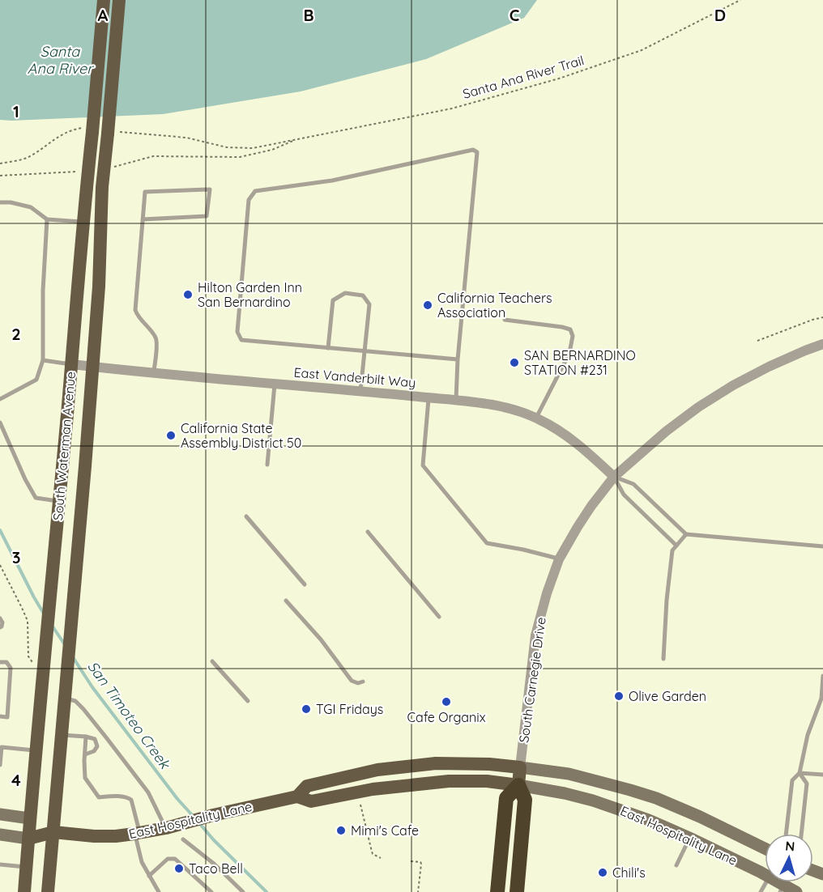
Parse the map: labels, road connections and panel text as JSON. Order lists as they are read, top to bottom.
{
  "streets": {
    "main road": ["South Waterman Avenue", "South Carnegie Drive", "East Hospitality Lane"],
    "street": ["East Vanderbilt Way"],
    "path": ["Santa Ana River Trail"]
  },
  "crossings": [
    ["Santa Ana River Trail", "South Waterman Avenue"],
    ["East Vanderbilt Way", "South Waterman Avenue"],
    ["East Vanderbilt Way", "South Carnegie Drive"],
    ["South Waterman Avenue", "East Hospitality Lane"],
    ["South Carnegie Drive", "East Hospitality Lane"]
  ],
  "water": ["Santa Ana River", "San Timoteo Creek"],
  "places": [
    "Hilton Garden Inn San Bernardino",
    "California Teachers Association",
    "SAN BERNARDINO STATION #231",
    "California State Assembly District 50",
    "Olive Garden",
    "Cafe Organix",
    "TGI Fridays",
    "Mimi's Cafe",
    "Taco Bell",
    "Chili's"
  ],
  "north": "top",
  "grid": {
    "columns": [
      "A",
      "B",
      "C",
      "D"
    ],
    "rows": [
      "1",
      "2",
      "3",
      "4"
    ]
  }
}
